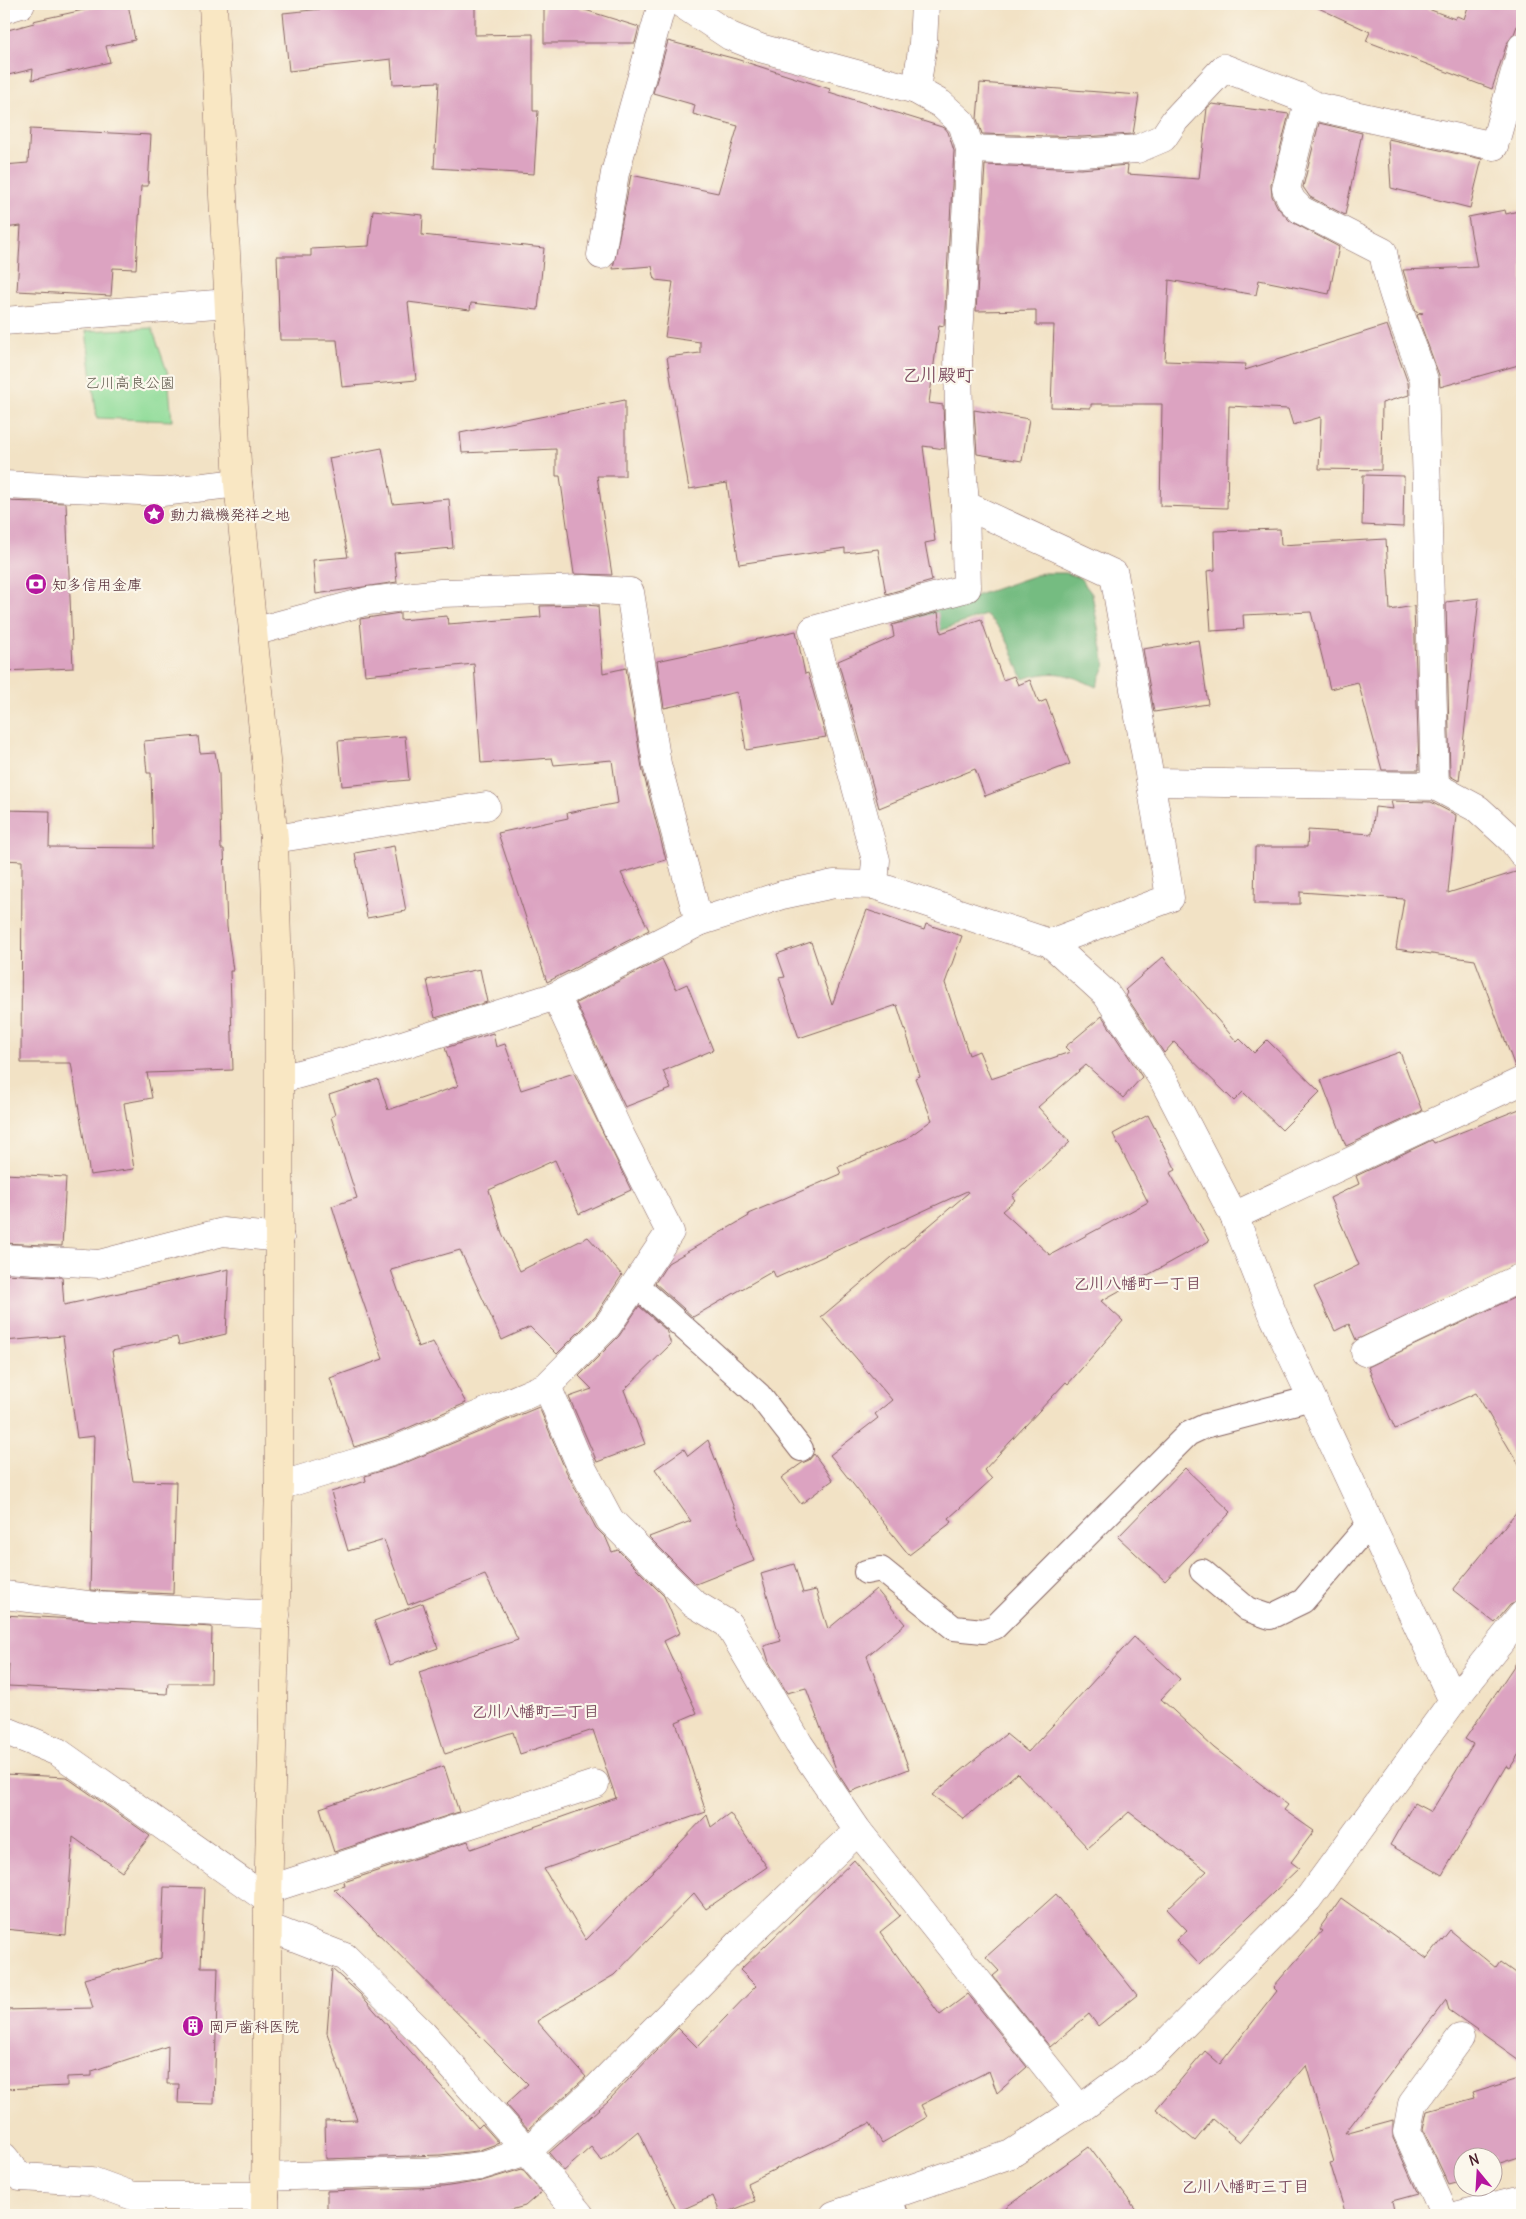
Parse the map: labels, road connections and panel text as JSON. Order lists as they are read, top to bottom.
{
  "districts": [
    "乙川殿町",
    "乙川八幡町一丁目",
    "乙川八幡町二丁目",
    "乙川八幡町三丁目"
  ],
  "parks": ["乙川高良公園"],
  "places": {
    "place": ["動力織機発祥之地"],
    "bank": ["知多信用金庫"],
    "building": ["岡戸歯科医院"]
  },
  "north": "top"
}
